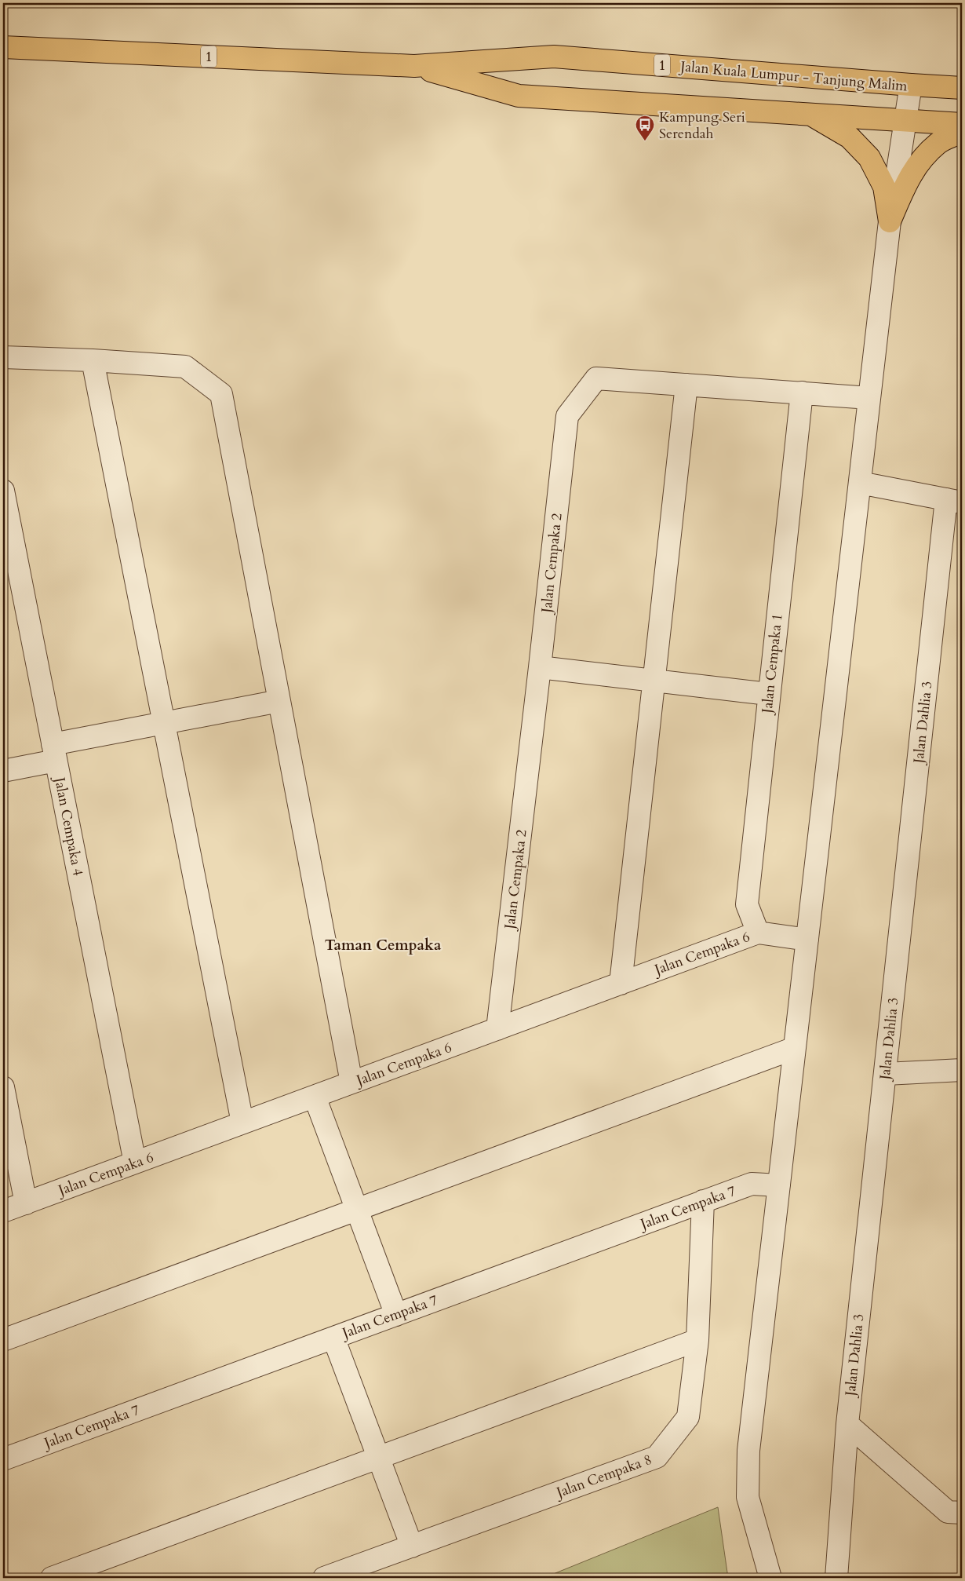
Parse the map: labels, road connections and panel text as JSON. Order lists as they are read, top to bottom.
{
  "streets": {
    "main road": ["1", "Jalan Kuala Lumpur - Tanjung Malim"],
    "street": [
      "Jalan Cempaka 2",
      "Jalan Cempaka 1",
      "Jalan Dahlia 3",
      "Jalan Cempaka 4",
      "Jalan Cempaka 6",
      "Jalan Cempaka 7",
      "Jalan Cempaka 8"
    ]
  },
  "crossings": [
    ["Jalan Cempaka 2", "Jalan Cempaka 1"],
    ["Jalan Cempaka 2", "Jalan Cempaka 6"],
    ["Jalan Cempaka 1", "Jalan Cempaka 6"],
    ["Jalan Cempaka 4", "Jalan Cempaka 6"],
    ["Jalan Cempaka 7", "Jalan Cempaka 8"]
  ],
  "districts": ["Taman Cempaka"],
  "places": {
    "bus stop": ["Kampung Seri Serendah"]
  }
}
